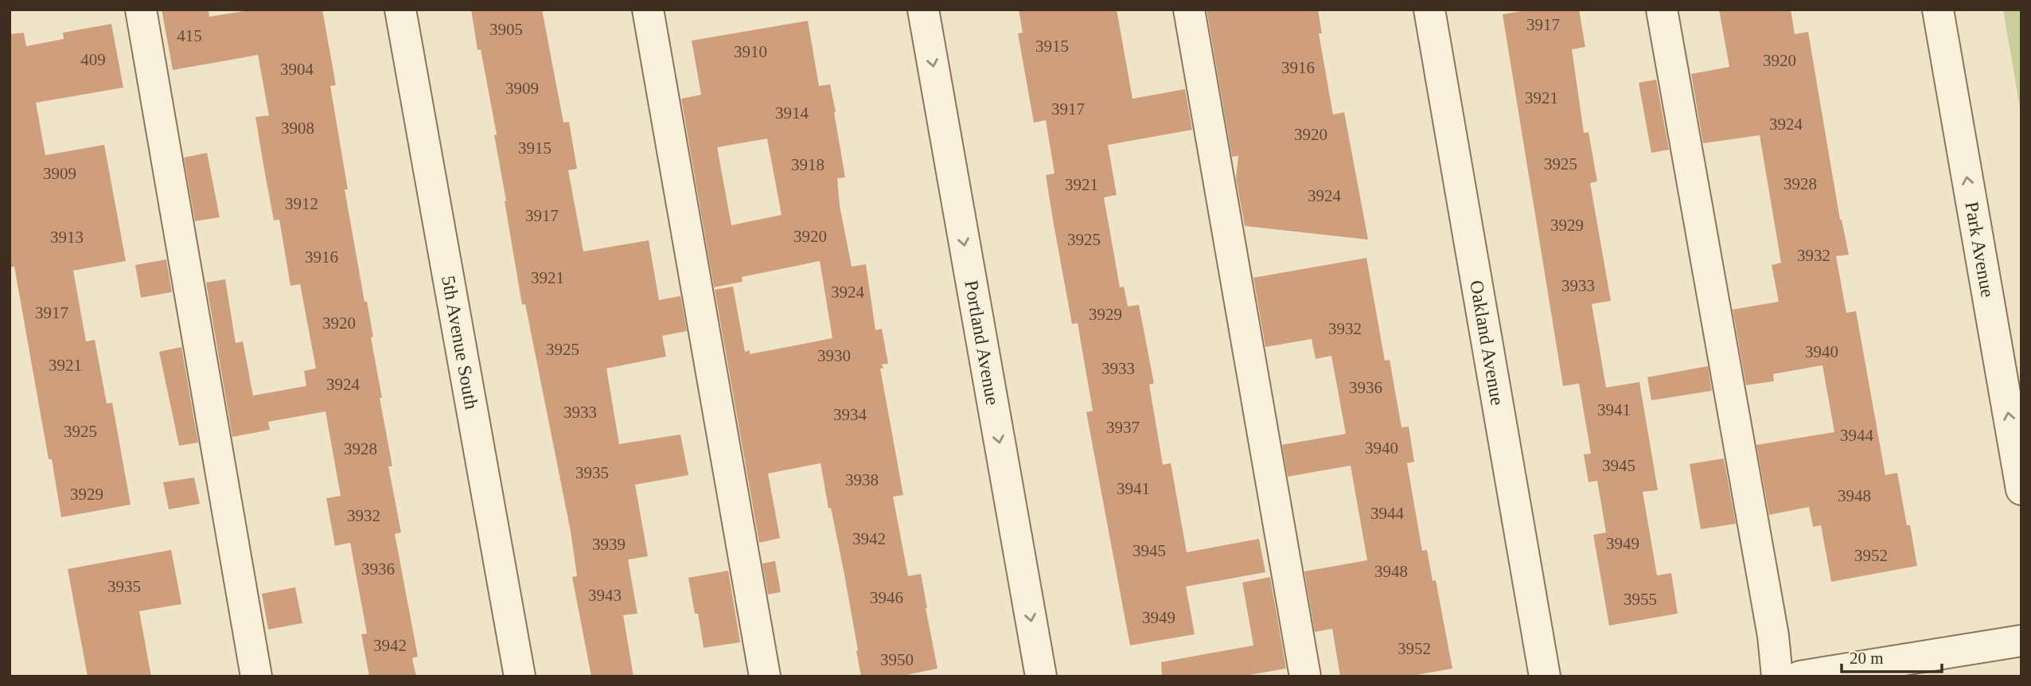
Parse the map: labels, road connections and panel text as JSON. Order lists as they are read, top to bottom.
{
  "streets": {
    "street": [
      "Park Avenue",
      "5th Avenue South",
      "Portland Avenue",
      "Oakland Avenue"
    ]
  },
  "house_numbers": [
    "3917",
    "3905",
    "415",
    "3915",
    "3910",
    "409",
    "3920",
    "3916",
    "3904",
    "3909",
    "3921",
    "3917",
    "3914",
    "3924",
    "3908",
    "3920",
    "3915",
    "3925",
    "3918",
    "3909",
    "3928",
    "3921",
    "3924",
    "3912",
    "3917",
    "3929",
    "3920",
    "3913",
    "3925",
    "3932",
    "3916",
    "3921",
    "3933",
    "3924",
    "3917",
    "3929",
    "3920",
    "3932",
    "3925",
    "3940",
    "3930",
    "3921",
    "3933",
    "3924",
    "3936",
    "3941",
    "3933",
    "3934",
    "3937",
    "3925",
    "3944",
    "3940",
    "3928",
    "3945",
    "3935",
    "3938",
    "3941",
    "3929",
    "3948",
    "3944",
    "3932",
    "3942",
    "3949",
    "3939",
    "3945",
    "3952",
    "3936",
    "3948",
    "3935",
    "3943",
    "3946",
    "3955",
    "3949",
    "3942",
    "3952",
    "3950"
  ],
  "scale_bar": "20 m"
}
